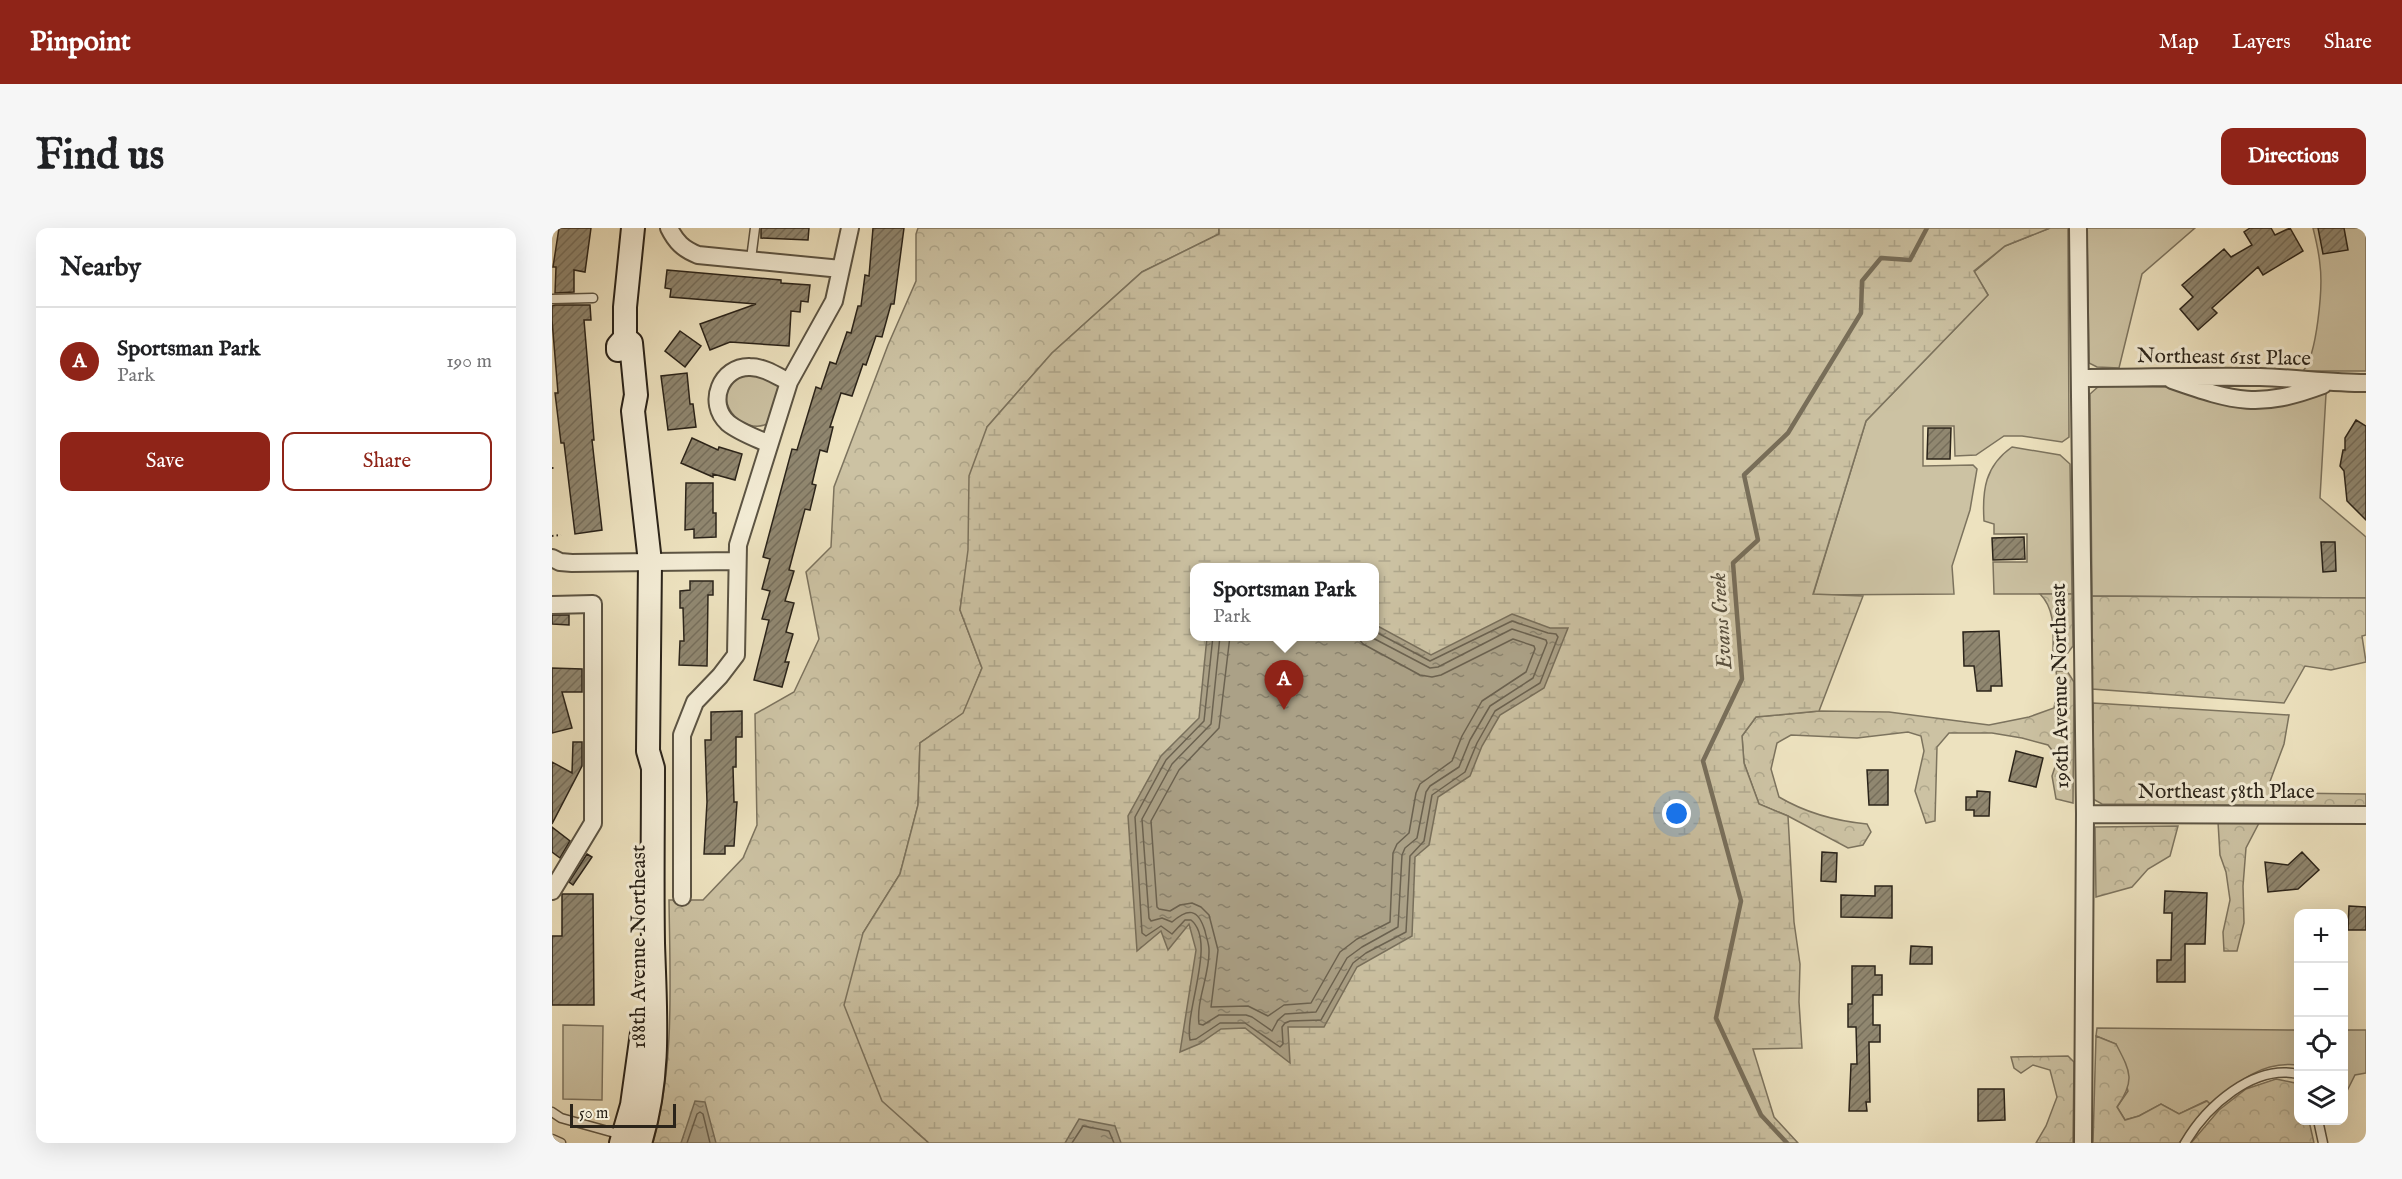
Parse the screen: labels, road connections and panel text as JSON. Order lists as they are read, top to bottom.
{
  "streets": {
    "street": [
      "Northeast 61st Place",
      "196th Avenue Northeast",
      "Northeast 58th Place",
      "188th Avenue Northeast"
    ]
  },
  "crossings": [
    ["Northeast 61st Place", "196th Avenue Northeast"],
    ["196th Avenue Northeast", "Northeast 58th Place"]
  ],
  "water": ["Evans Creek"],
  "scale_bar": "50 m",
  "page": {
    "header": "Pinpoint",
    "nav": ["Map", "Layers", "Share"],
    "buttons": [
      "Directions",
      ["Save", "Share"]
    ],
    "title": "Find us",
    "heading": "Nearby",
    "list": [
      {
        "mark": "A",
        "name": "Sportsman Park",
        "note": "Park",
        "value": "190 m"
      }
    ],
    "popup": ["Sportsman Park", "Park"],
    "pins": "A",
    "map_buttons": ["+", "−"],
    "scale": "50 m"
  }
}
